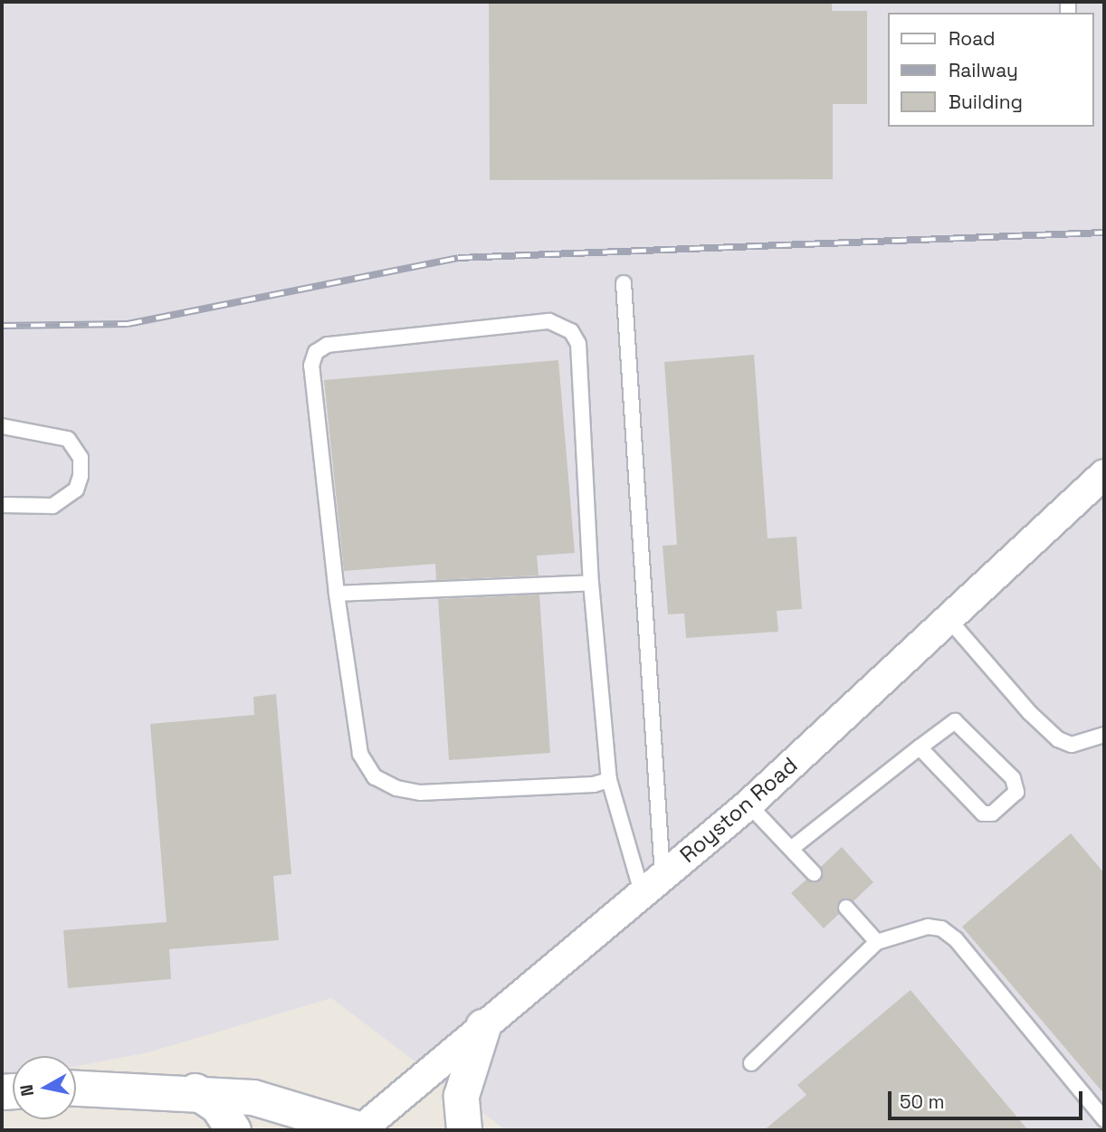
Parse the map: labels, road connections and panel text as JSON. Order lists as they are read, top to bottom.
{
  "streets": {
    "street": ["Royston Road"]
  },
  "legend": ["Road", "Railway", "Building"],
  "scale_bar": "50 m",
  "north": "left"
}
